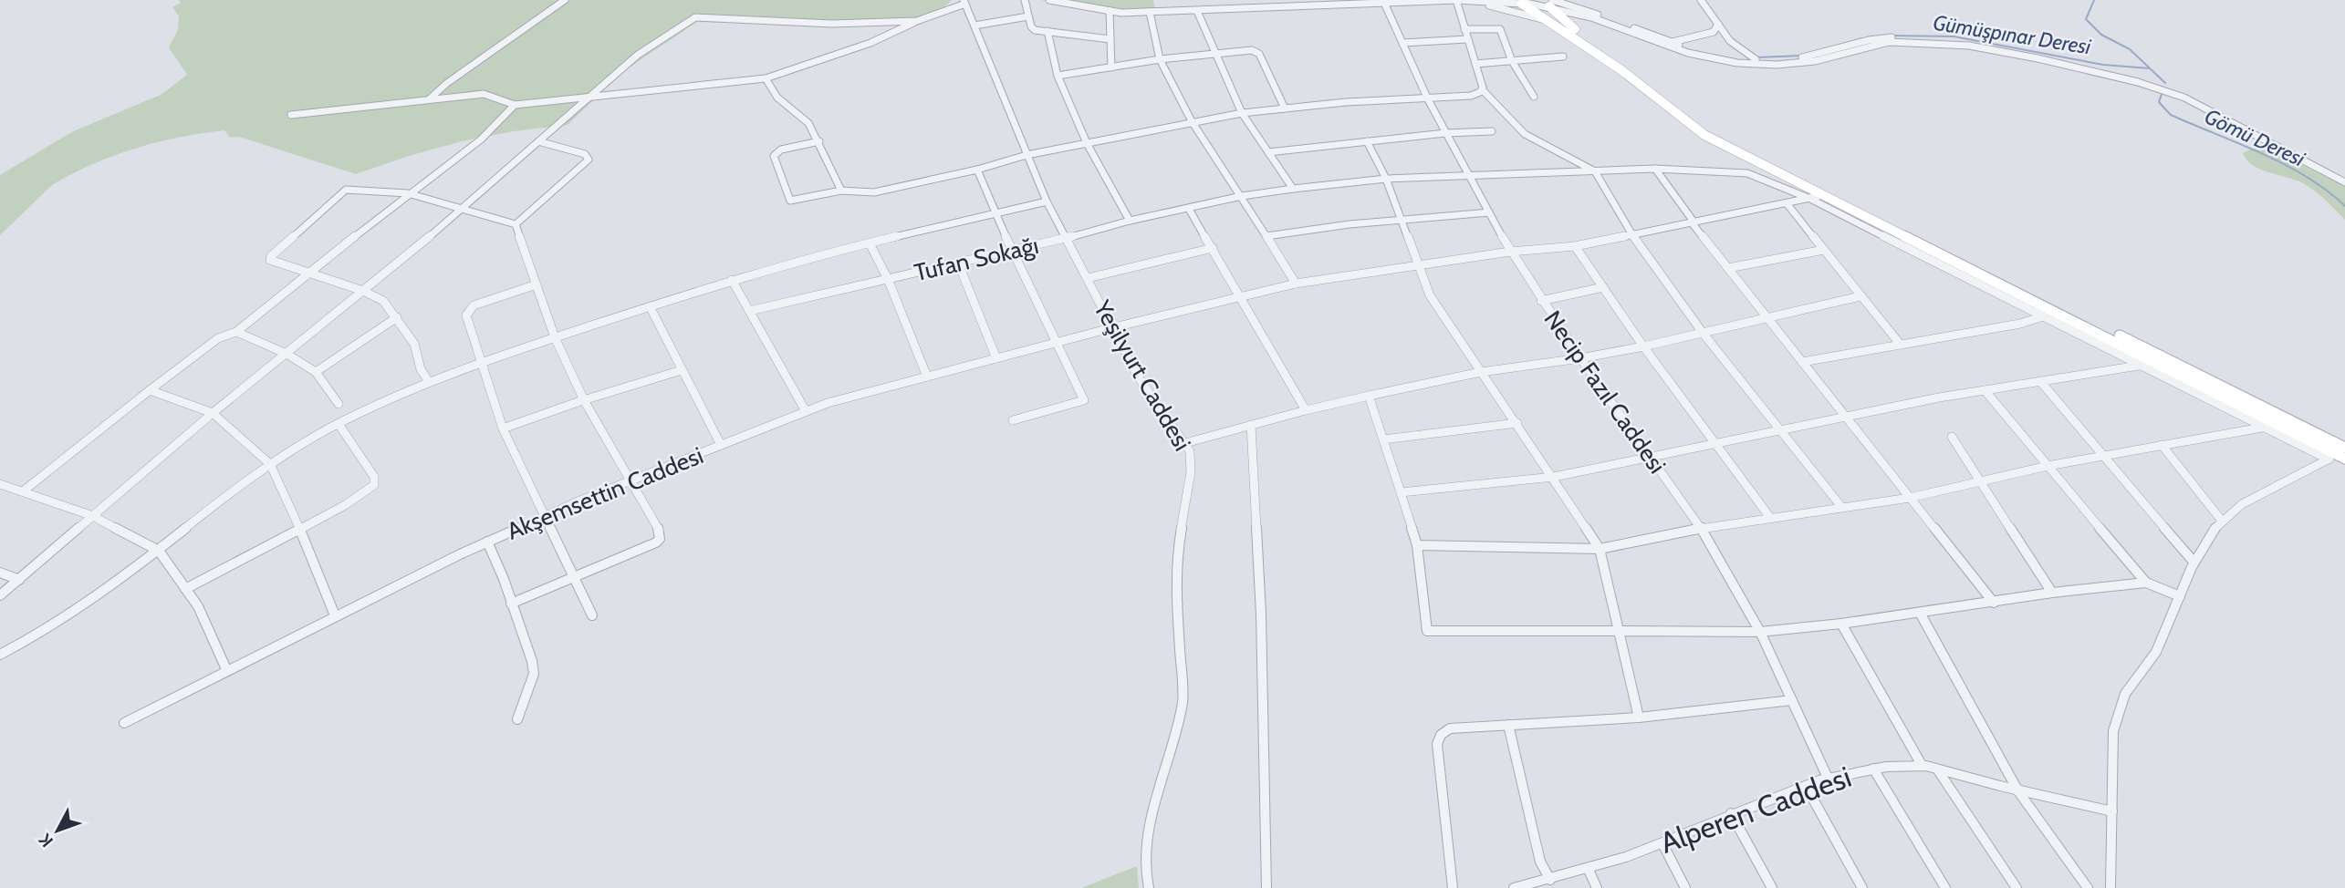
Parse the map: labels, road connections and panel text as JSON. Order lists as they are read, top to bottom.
{
  "streets": {
    "street": [
      "Tufan Sokağı",
      "Yeşilyurt Caddesi",
      "Necip Fazıl Caddesi",
      "Akşemsettin Caddesi",
      "Alperen Caddesi"
    ]
  },
  "crossings": [
    ["Tufan Sokağı", "Yeşilyurt Caddesi"],
    ["Tufan Sokağı", "Necip Fazıl Caddesi"],
    ["Tufan Sokağı", "Akşemsettin Caddesi"],
    ["Yeşilyurt Caddesi", "Akşemsettin Caddesi"],
    ["Necip Fazıl Caddesi", "Akşemsettin Caddesi"],
    ["Necip Fazıl Caddesi", "Alperen Caddesi"]
  ],
  "water": ["Gümüşpınar Deresi", "Gömü Deresi"],
  "north": "bottom left"
}
